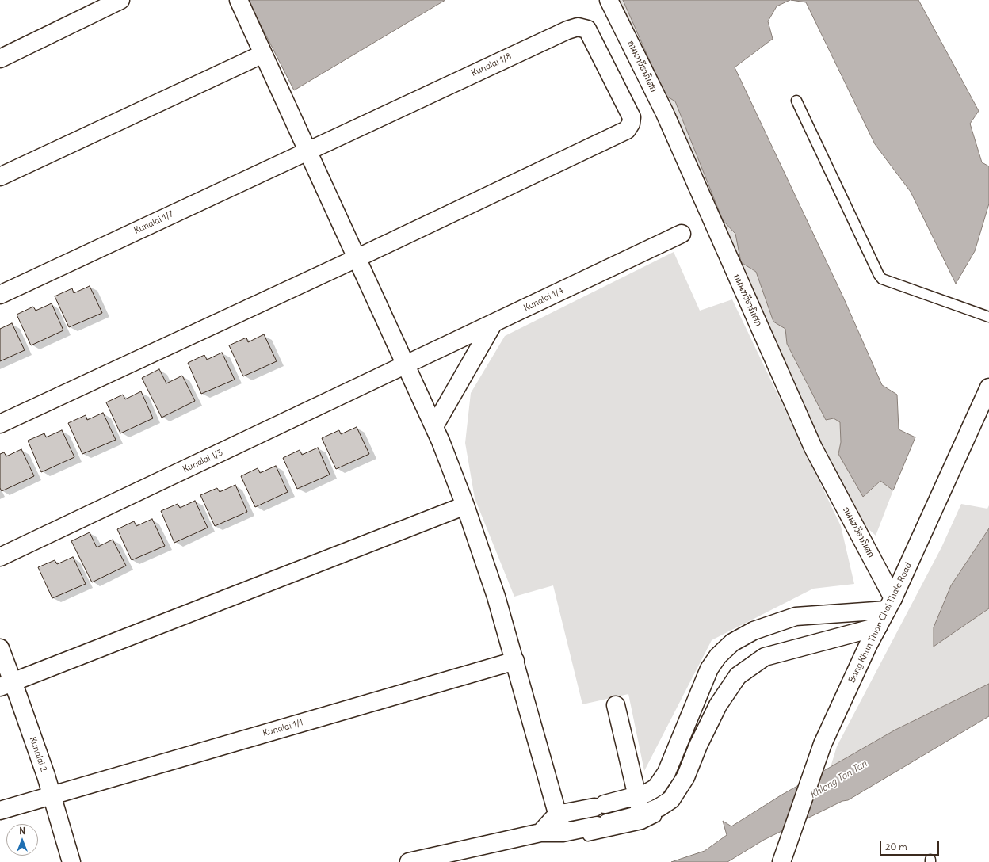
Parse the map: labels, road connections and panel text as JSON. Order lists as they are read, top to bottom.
{
  "streets": {
    "street": [
      "Kunalai 1/8",
      "ถนนทวีธาภิเศก",
      "Kunalai 1/7",
      "Kunalai 1/4",
      "Kunalai 1/3",
      "Bang Khun Thian Chai Thale Road",
      "Kunalai 1/1",
      "Kunalai 2"
    ]
  },
  "crossings": [
    ["Kunalai 1/8", "Kunalai 1/7"],
    ["ถนนทวีธาภิเศก", "Bang Khun Thian Chai Thale Road"],
    ["Kunalai 1/4", "Kunalai 1/3"],
    ["Kunalai 1/1", "Kunalai 2"]
  ],
  "water": ["Khlong Ton Tan"],
  "scale_bar": "20 m",
  "north": "top"
}
